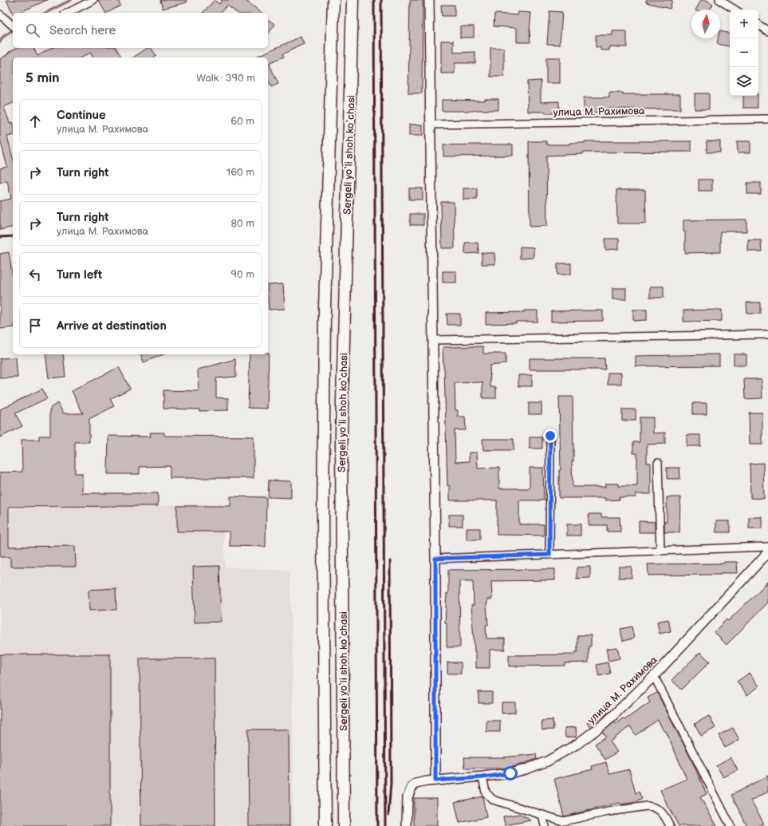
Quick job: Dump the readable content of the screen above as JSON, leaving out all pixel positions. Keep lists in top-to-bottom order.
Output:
{
  "streets": {
    "main road": ["Sergeli yo‘li shoh ko‘chasi"],
    "street": ["улица М. Рахимова"]
  },
  "north": "top",
  "page": {
    "map_buttons": ["+", "−"],
    "search": "Search here",
    "heading": ["5 min", "Walk · 390 m"],
    "list": [
      ["Continue", "улица М. Рахимова", "60 m"],
      ["Turn right", "160 m"],
      ["Turn right", "улица М. Рахимова", "80 m"],
      ["Turn left", "90 m"],
      "Arrive at destination"
    ]
  }
}
